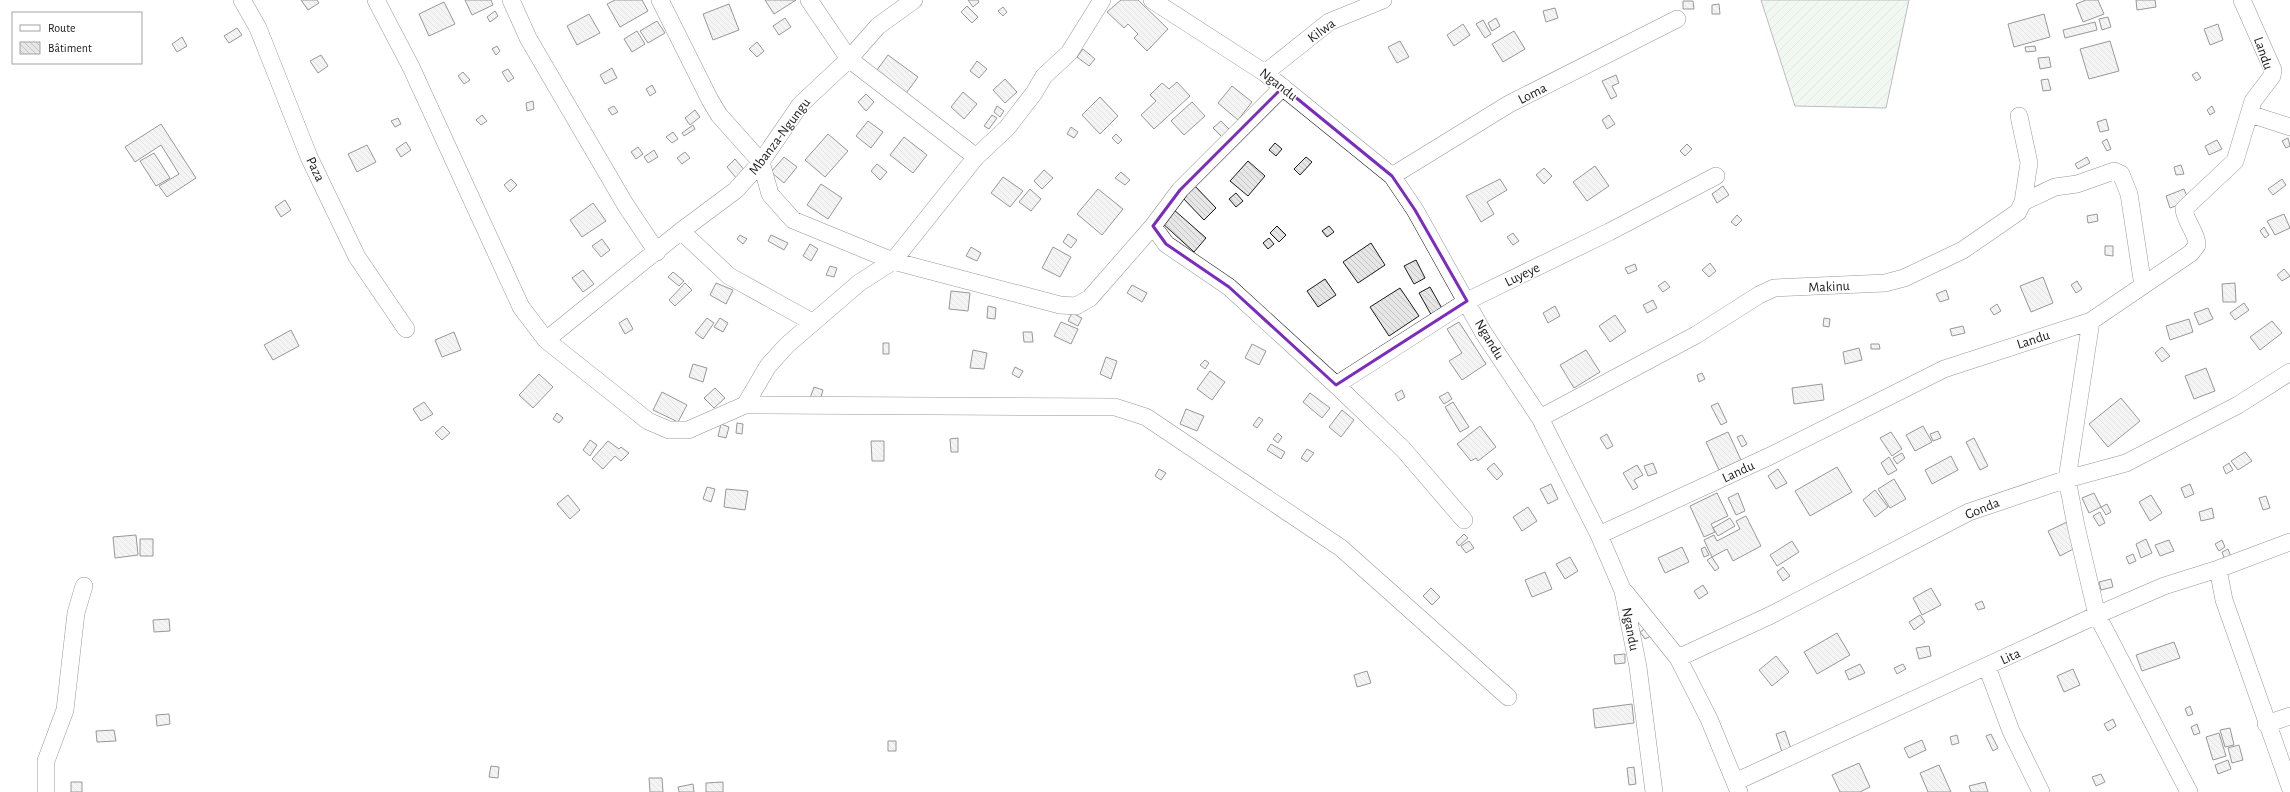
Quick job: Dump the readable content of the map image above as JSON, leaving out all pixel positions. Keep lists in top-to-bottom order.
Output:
{
  "streets": {
    "street": [
      "Kilwa",
      "Landu",
      "Ngandu",
      "Loma",
      "Mbanza-Ngungu",
      "Paza",
      "Luyeye",
      "Makinu",
      "Gonda",
      "Lita"
    ]
  },
  "crossings": [
    ["Kilwa", "Ngandu"],
    ["Landu", "Ngandu"],
    ["Landu", "Makinu"],
    ["Ngandu", "Loma"],
    ["Ngandu", "Luyeye"],
    ["Ngandu", "Makinu"]
  ],
  "legend": ["Route", "Bâtiment"]
}
